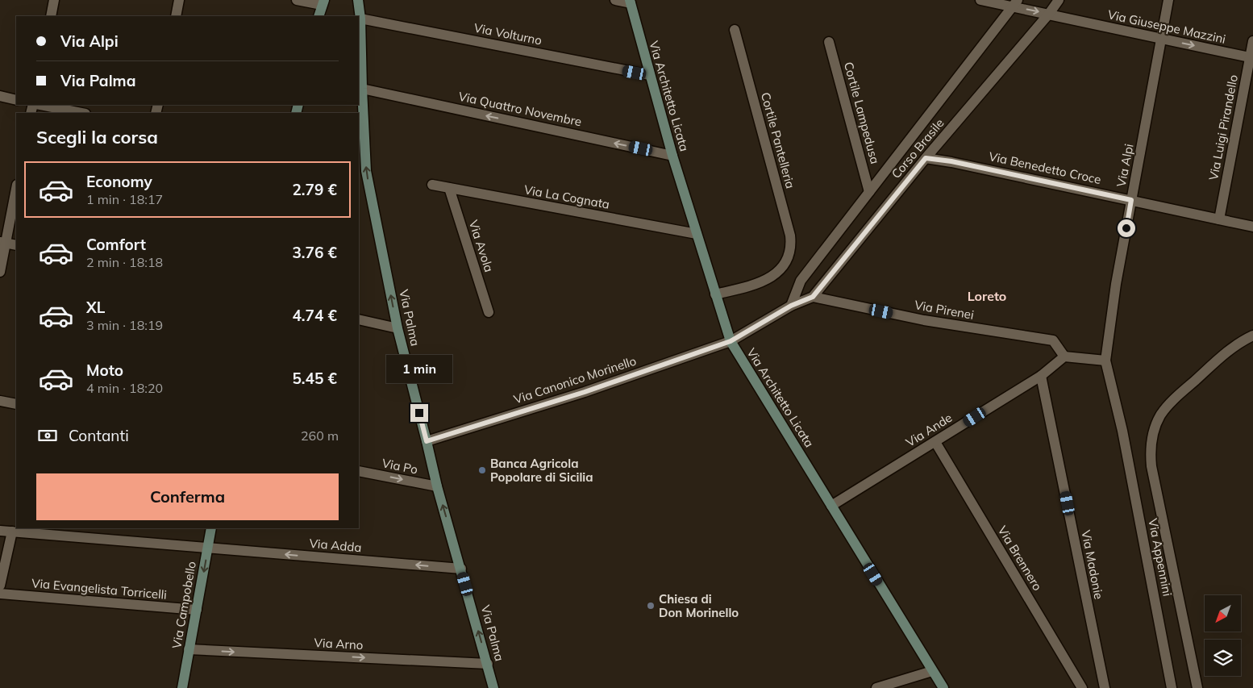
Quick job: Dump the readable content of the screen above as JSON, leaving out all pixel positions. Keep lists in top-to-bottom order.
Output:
{
  "streets": {
    "main road": ["Via Architetto Licata", "Via Palma", "Via Campobello"],
    "street": [
      "Via Giuseppe Mazzini",
      "Via Volturno",
      "Via Quattro Novembre",
      "Cortile Lampedusa",
      "Via Luigi Pirandello",
      "Cortile Pantelleria",
      "Corso Brasile",
      "Via Alpi",
      "Via Benedetto Croce",
      "Via La Cognata",
      "Via Avola",
      "Via Pirenei",
      "Via Canonico Morinello",
      "Via Ande",
      "Via Po",
      "Via Adda",
      "Via Appennini",
      "Via Brennero",
      "Via Madonie",
      "Via Evangelista Torricelli",
      "Via Arno"
    ]
  },
  "crossings": [
    ["Via Giuseppe Mazzini", "Via Luigi Pirandello"],
    ["Via Giuseppe Mazzini", "Corso Brasile"],
    ["Via Giuseppe Mazzini", "Via Alpi"],
    ["Via Volturno", "Via Architetto Licata"],
    ["Via Volturno", "Via Palma"],
    ["Via Architetto Licata", "Via Quattro Novembre"],
    ["Via Architetto Licata", "Cortile Pantelleria"],
    ["Via Architetto Licata", "Corso Brasile"],
    ["Via Architetto Licata", "Via La Cognata"],
    ["Via Architetto Licata", "Via Canonico Morinello"],
    ["Via Architetto Licata", "Via Ande"],
    ["Via Quattro Novembre", "Via Palma"],
    ["Cortile Lampedusa", "Corso Brasile"],
    ["Via Luigi Pirandello", "Via Benedetto Croce"],
    ["Corso Brasile", "Via Benedetto Croce"],
    ["Corso Brasile", "Via Pirenei"],
    ["Corso Brasile", "Via Canonico Morinello"],
    ["Via Alpi", "Via Benedetto Croce"],
    ["Via Alpi", "Via Appennini"],
    ["Via La Cognata", "Via Avola"],
    ["Via Pirenei", "Via Ande"],
    ["Via Palma", "Via Canonico Morinello"],
    ["Via Palma", "Via Po"],
    ["Via Palma", "Via Adda"],
    ["Via Palma", "Via Arno"],
    ["Via Ande", "Via Brennero"],
    ["Via Ande", "Via Madonie"],
    ["Via Adda", "Via Campobello"],
    ["Via Evangelista Torricelli", "Via Campobello"],
    ["Via Campobello", "Via Arno"]
  ],
  "one_way": [
    "Via Giuseppe Mazzini",
    "Via Quattro Novembre",
    "Via Palma",
    "Via Po",
    "Via Adda",
    "Via Campobello",
    "Via Arno"
  ],
  "districts": ["Loreto"],
  "places": ["Banca Agricola Popolare di Sicilia", "Chiesa di Don Morinello"],
  "north": "bottom left",
  "page": {
    "banner": ["Via Alpi", "Via Palma"],
    "heading": "Scegli la corsa",
    "list": [
      {
        "name": "Economy",
        "note": "1 min · 18:17",
        "value": "2.79 €"
      },
      {
        "name": "Comfort",
        "note": "2 min · 18:18",
        "value": "3.76 €"
      },
      {
        "name": "XL",
        "note": "3 min · 18:19",
        "value": "4.74 €"
      },
      {
        "name": "Moto",
        "note": "4 min · 18:20",
        "value": "5.45 €"
      }
    ],
    "bubble": "1 min",
    "pay": ["Contanti", "260 m"],
    "buttons": "Conferma"
  }
}
